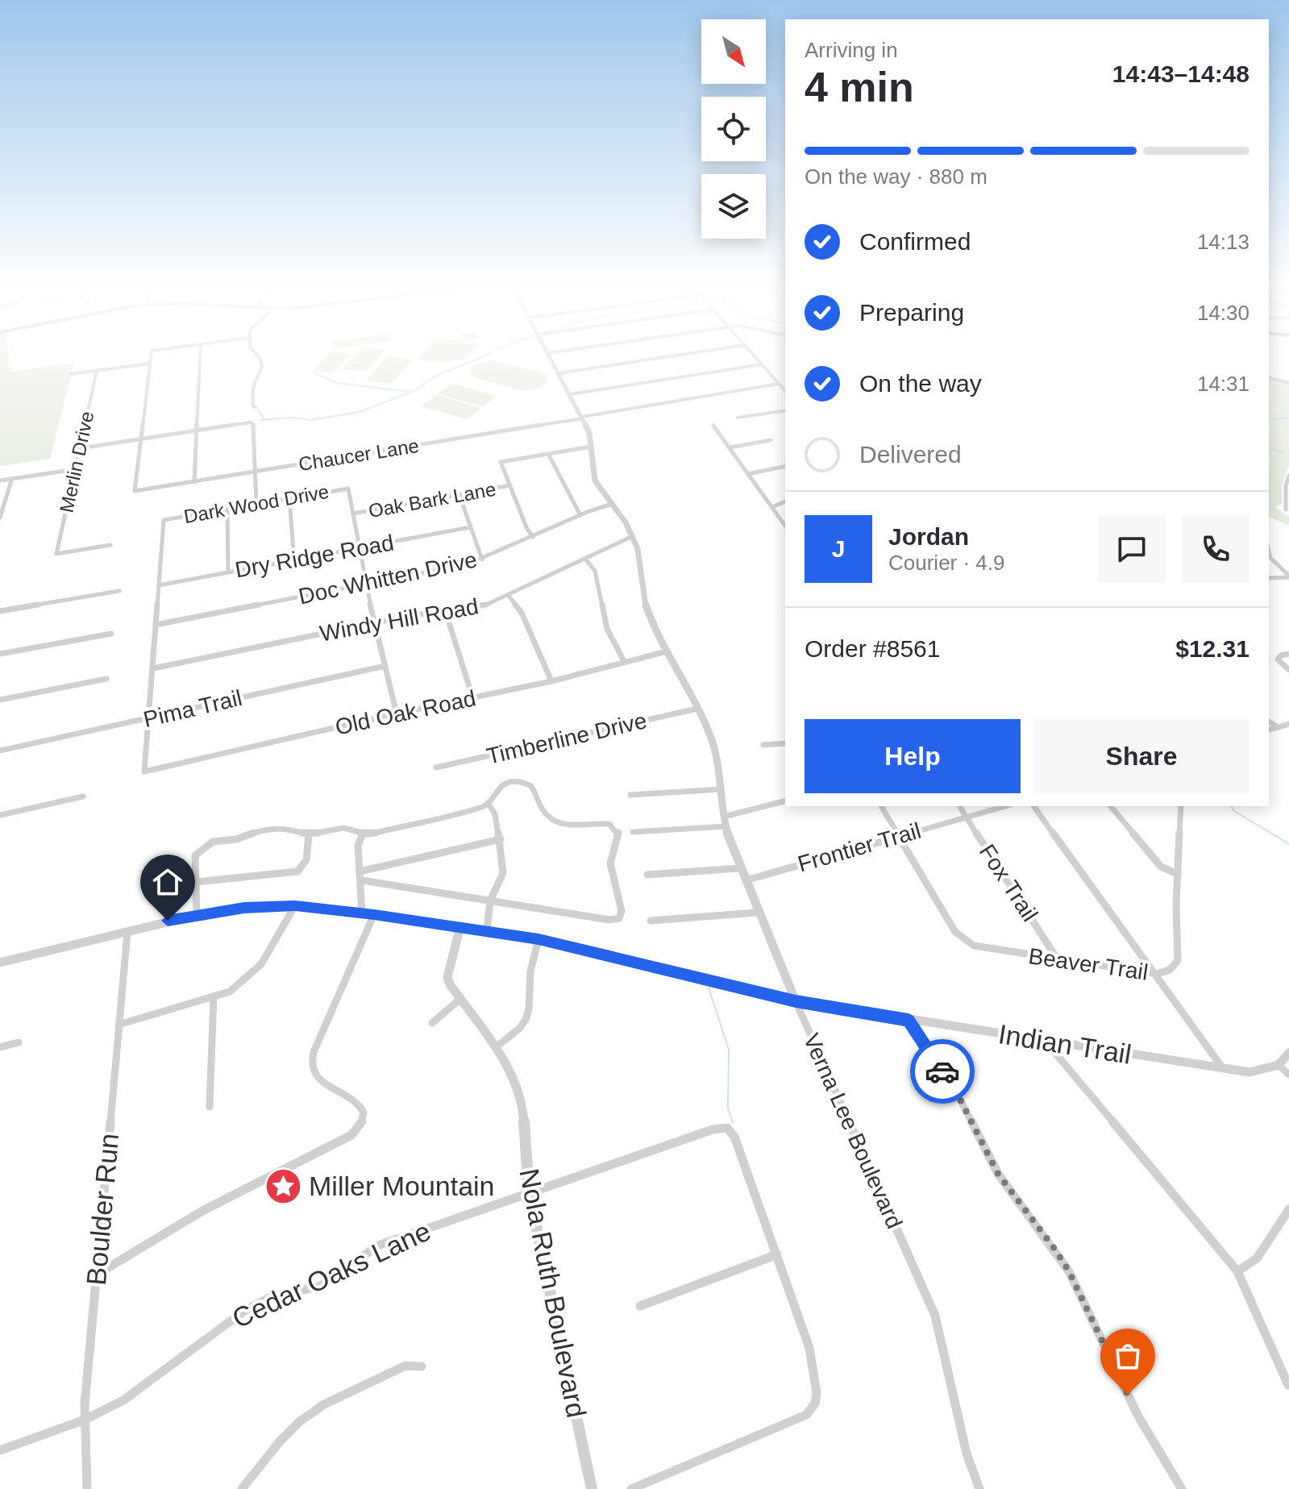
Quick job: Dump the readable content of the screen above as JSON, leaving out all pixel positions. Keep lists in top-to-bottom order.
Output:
{
  "streets": {
    "street": [
      "Chaucer Lane",
      "Merlin Drive",
      "Oak Bark Lane",
      "Dark Wood Drive",
      "Dry Ridge Road",
      "Doc Whitten Drive",
      "Windy Hill Road",
      "Pima Trail",
      "Old Oak Road",
      "Timberline Drive",
      "Frontier Trail",
      "Fox Trail",
      "Beaver Trail",
      "Indian Trail",
      "Verna Lee Boulevard",
      "Boulder Run",
      "Cedar Oaks Lane",
      "Nola Ruth Boulevard"
    ]
  },
  "crossings": [
    ["Chaucer Lane", "Verna Lee Boulevard"],
    ["Oak Bark Lane", "Dark Wood Drive"],
    ["Dark Wood Drive", "Dry Ridge Road"],
    ["Doc Whitten Drive", "Verna Lee Boulevard"],
    ["Windy Hill Road", "Verna Lee Boulevard"],
    ["Pima Trail", "Old Oak Road"],
    ["Old Oak Road", "Verna Lee Boulevard"],
    ["Timberline Drive", "Verna Lee Boulevard"],
    ["Frontier Trail", "Fox Trail"],
    ["Frontier Trail", "Beaver Trail"],
    ["Frontier Trail", "Verna Lee Boulevard"],
    ["Fox Trail", "Beaver Trail"],
    ["Indian Trail", "Verna Lee Boulevard"],
    ["Indian Trail", "Boulder Run"],
    ["Indian Trail", "Nola Ruth Boulevard"],
    ["Boulder Run", "Cedar Oaks Lane"],
    ["Cedar Oaks Lane", "Nola Ruth Boulevard"]
  ],
  "places": {
    "place": ["Miller Mountain"]
  },
  "north": "bottom right",
  "page": {
    "heading": ["4 min", "Arriving in", "14:43–14:48"],
    "panel": [
      "Jordan",
      "Courier · 4.9",
      "Order #8561",
      "$12.31"
    ],
    "bar": "On the way · 880 m",
    "list": [
      ["Confirmed", "14:13"],
      ["Preparing", "14:30"],
      ["On the way", "14:31"],
      "Delivered"
    ],
    "round": "J",
    "buttons": ["Help", "Share"]
  }
}
